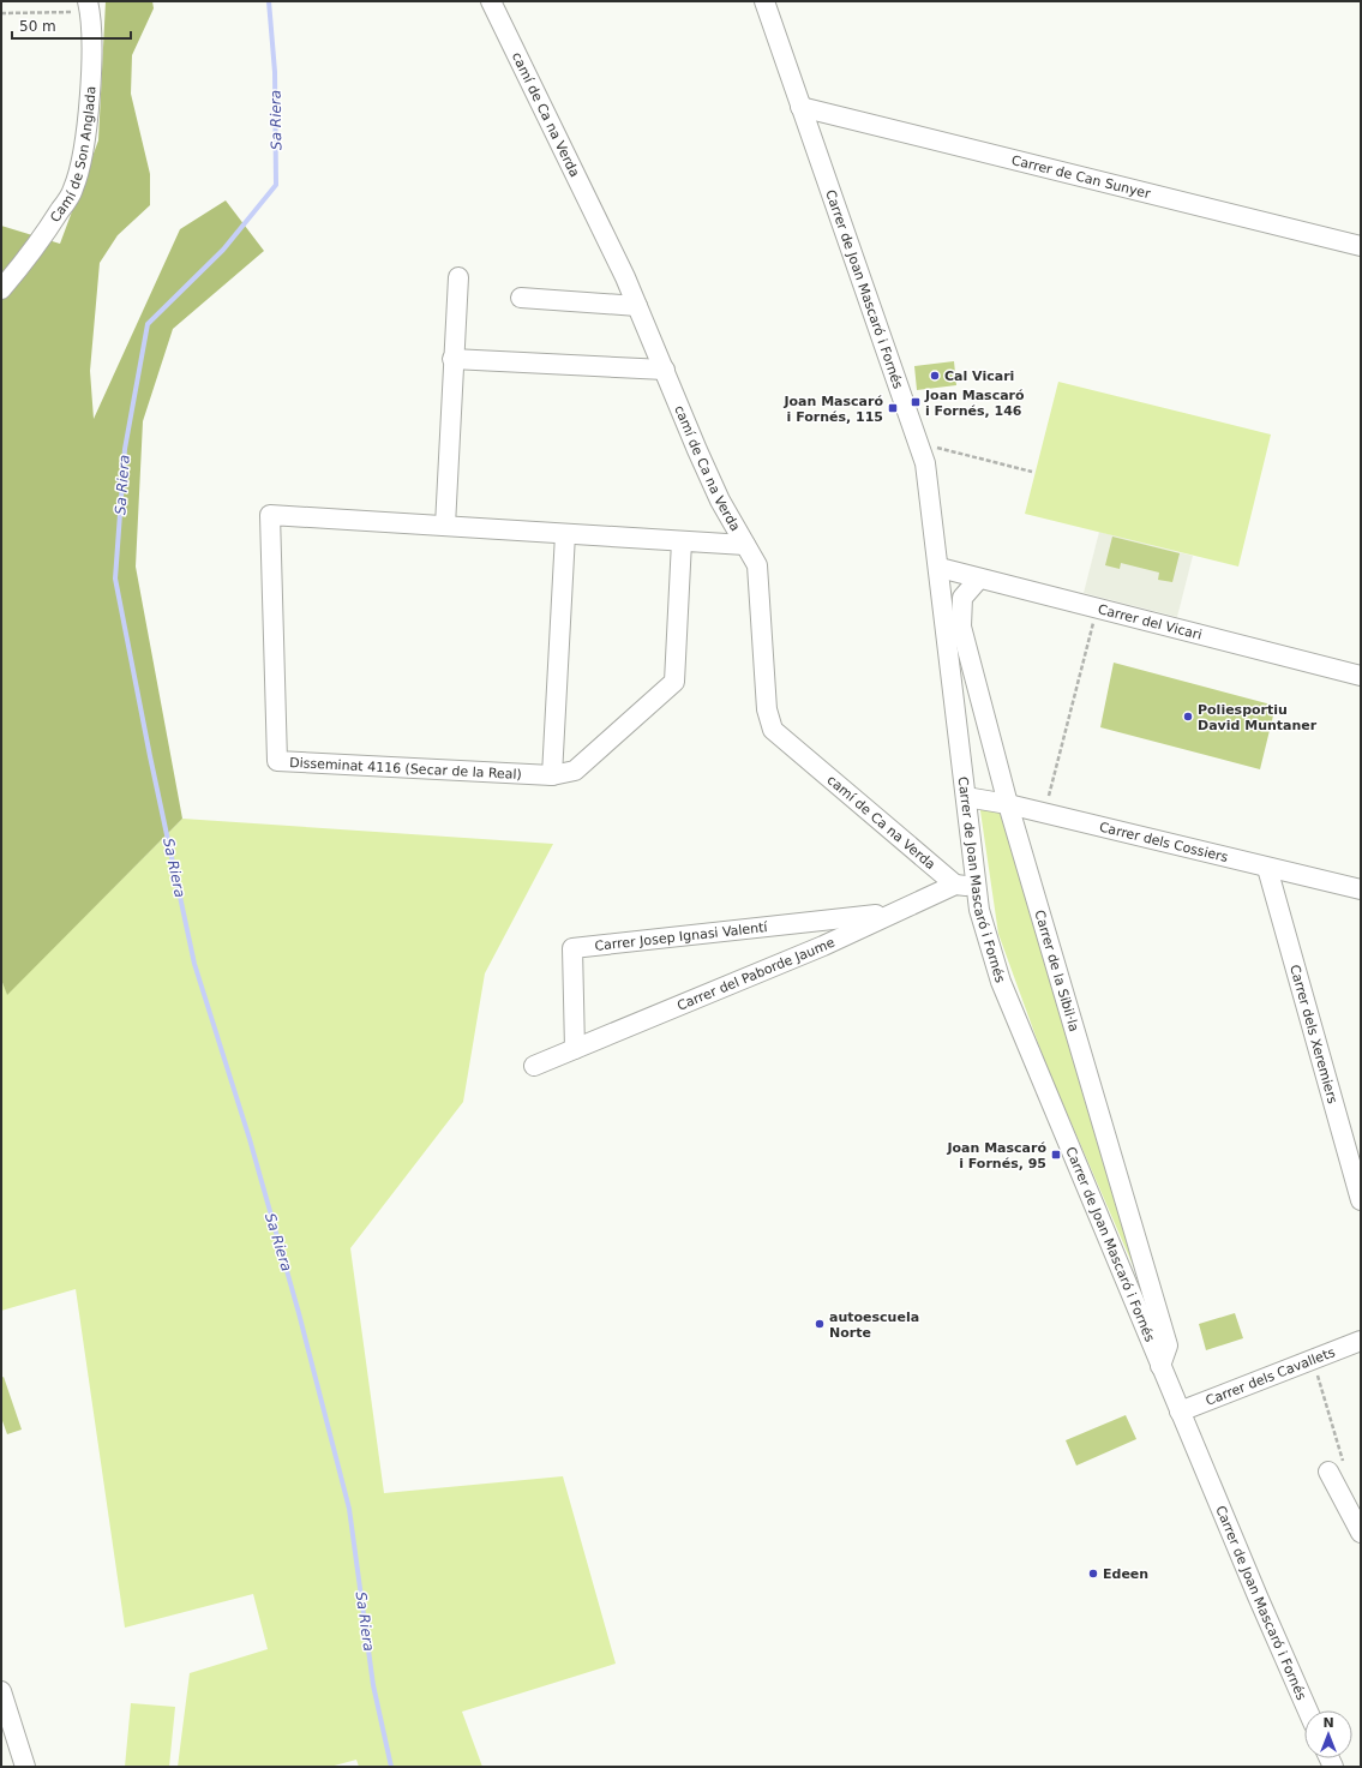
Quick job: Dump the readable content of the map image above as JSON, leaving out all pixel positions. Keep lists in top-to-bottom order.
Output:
{
  "streets": {
    "street": [
      "camí de Ca na Verda",
      "Camí de Son Anglada",
      "Carrer de Can Sunyer",
      "Carrer de Joan Mascaró i Fornés",
      "Carrer del Vicari",
      "Disseminat 4116 (Secar de la Real)",
      "Carrer dels Cossiers",
      "Carrer Josep Ignasi Valentí",
      "Carrer de la Sibil·la",
      "Carrer del Paborde Jaume",
      "Carrer dels Xeremiers",
      "Carrer dels Cavallets"
    ]
  },
  "crossings": [
    ["camí de Ca na Verda", "Disseminat 4116 (Secar de la Real)"],
    ["camí de Ca na Verda", "Carrer del Paborde Jaume"],
    ["Carrer de Can Sunyer", "Carrer de Joan Mascaró i Fornés"],
    ["Carrer de Joan Mascaró i Fornés", "Carrer del Vicari"],
    ["Carrer de Joan Mascaró i Fornés", "Carrer dels Cossiers"],
    ["Carrer de Joan Mascaró i Fornés", "Carrer de la Sibil·la"],
    ["Carrer de Joan Mascaró i Fornés", "Carrer dels Cavallets"],
    ["Carrer del Vicari", "Carrer de la Sibil·la"],
    ["Carrer dels Cossiers", "Carrer de la Sibil·la"],
    ["Carrer dels Cossiers", "Carrer dels Xeremiers"],
    ["Carrer Josep Ignasi Valentí", "Carrer del Paborde Jaume"]
  ],
  "water": ["Sa Riera"],
  "places": {
    "other": [
      "Cal Vicari",
      "Poliesportiu David Muntaner",
      "autoescuela Norte",
      "Edeen"
    ],
    "transit": ["Joan Mascaró i Fornés, 146", "Joan Mascaró i Fornés, 115", "Joan Mascaró i Fornés, 95"]
  },
  "scale_bar": "50 m",
  "north": "top"
}
